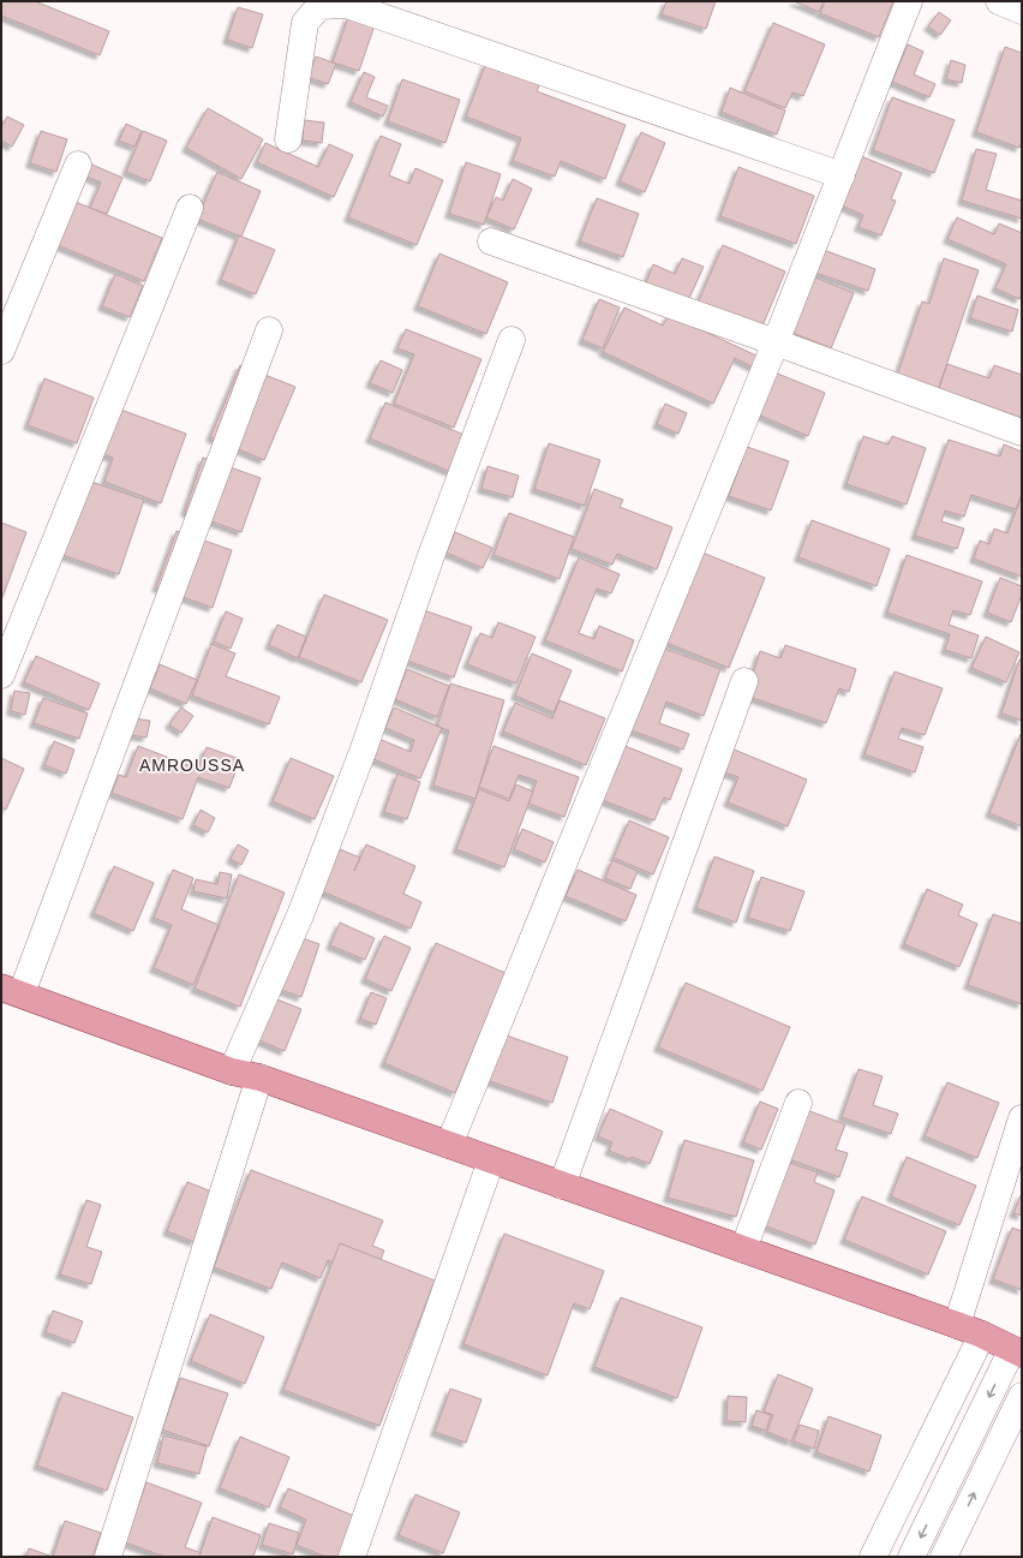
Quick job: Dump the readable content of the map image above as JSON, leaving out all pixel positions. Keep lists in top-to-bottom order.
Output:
{
  "districts": ["AMROUSSA"]
}
